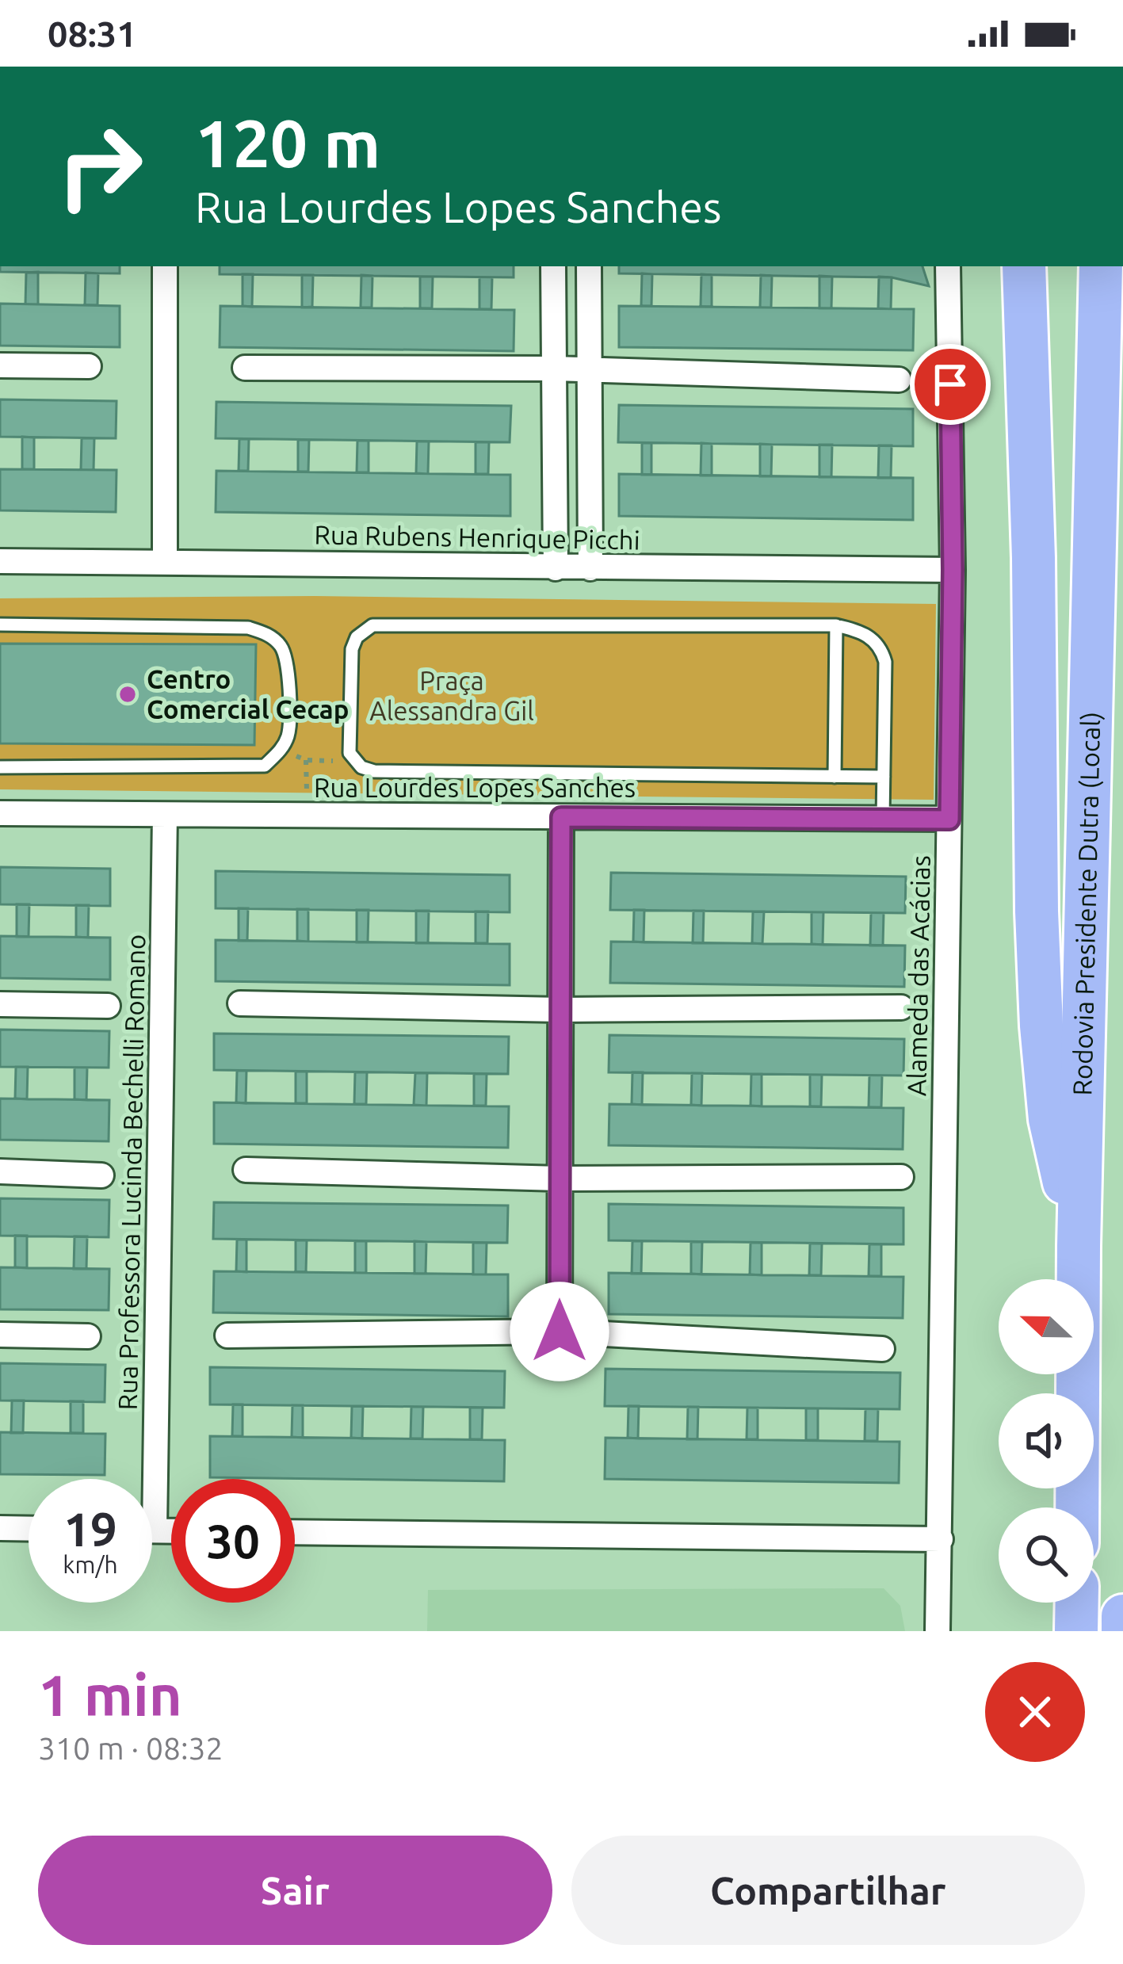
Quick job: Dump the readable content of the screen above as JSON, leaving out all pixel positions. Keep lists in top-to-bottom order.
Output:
{
  "streets": {
    "highway": ["Rodovia Presidente Dutra (Local)"],
    "street": [
      "Rua Rubens Henrique Picchi",
      "Rua Lourdes Lopes Sanches",
      "Alameda das Acácias",
      "Rua Professora Lucinda Bechelli Romano"
    ]
  },
  "crossings": [
    ["Rua Rubens Henrique Picchi", "Alameda das Acácias"],
    ["Rua Lourdes Lopes Sanches", "Alameda das Acácias"],
    ["Rua Lourdes Lopes Sanches", "Rua Professora Lucinda Bechelli Romano"]
  ],
  "parks": ["Praça Alessandra Gil"],
  "places": ["Centro Comercial Cecap"],
  "north": "left",
  "page": {
    "status": "08:31",
    "turn": ["120 m", "Rua Lourdes Lopes Sanches"],
    "speed": "19 km/h",
    "limit": "30",
    "heading": ["1 min", "310 m · 08:32"],
    "buttons": ["Sair", "Compartilhar"]
  }
}
